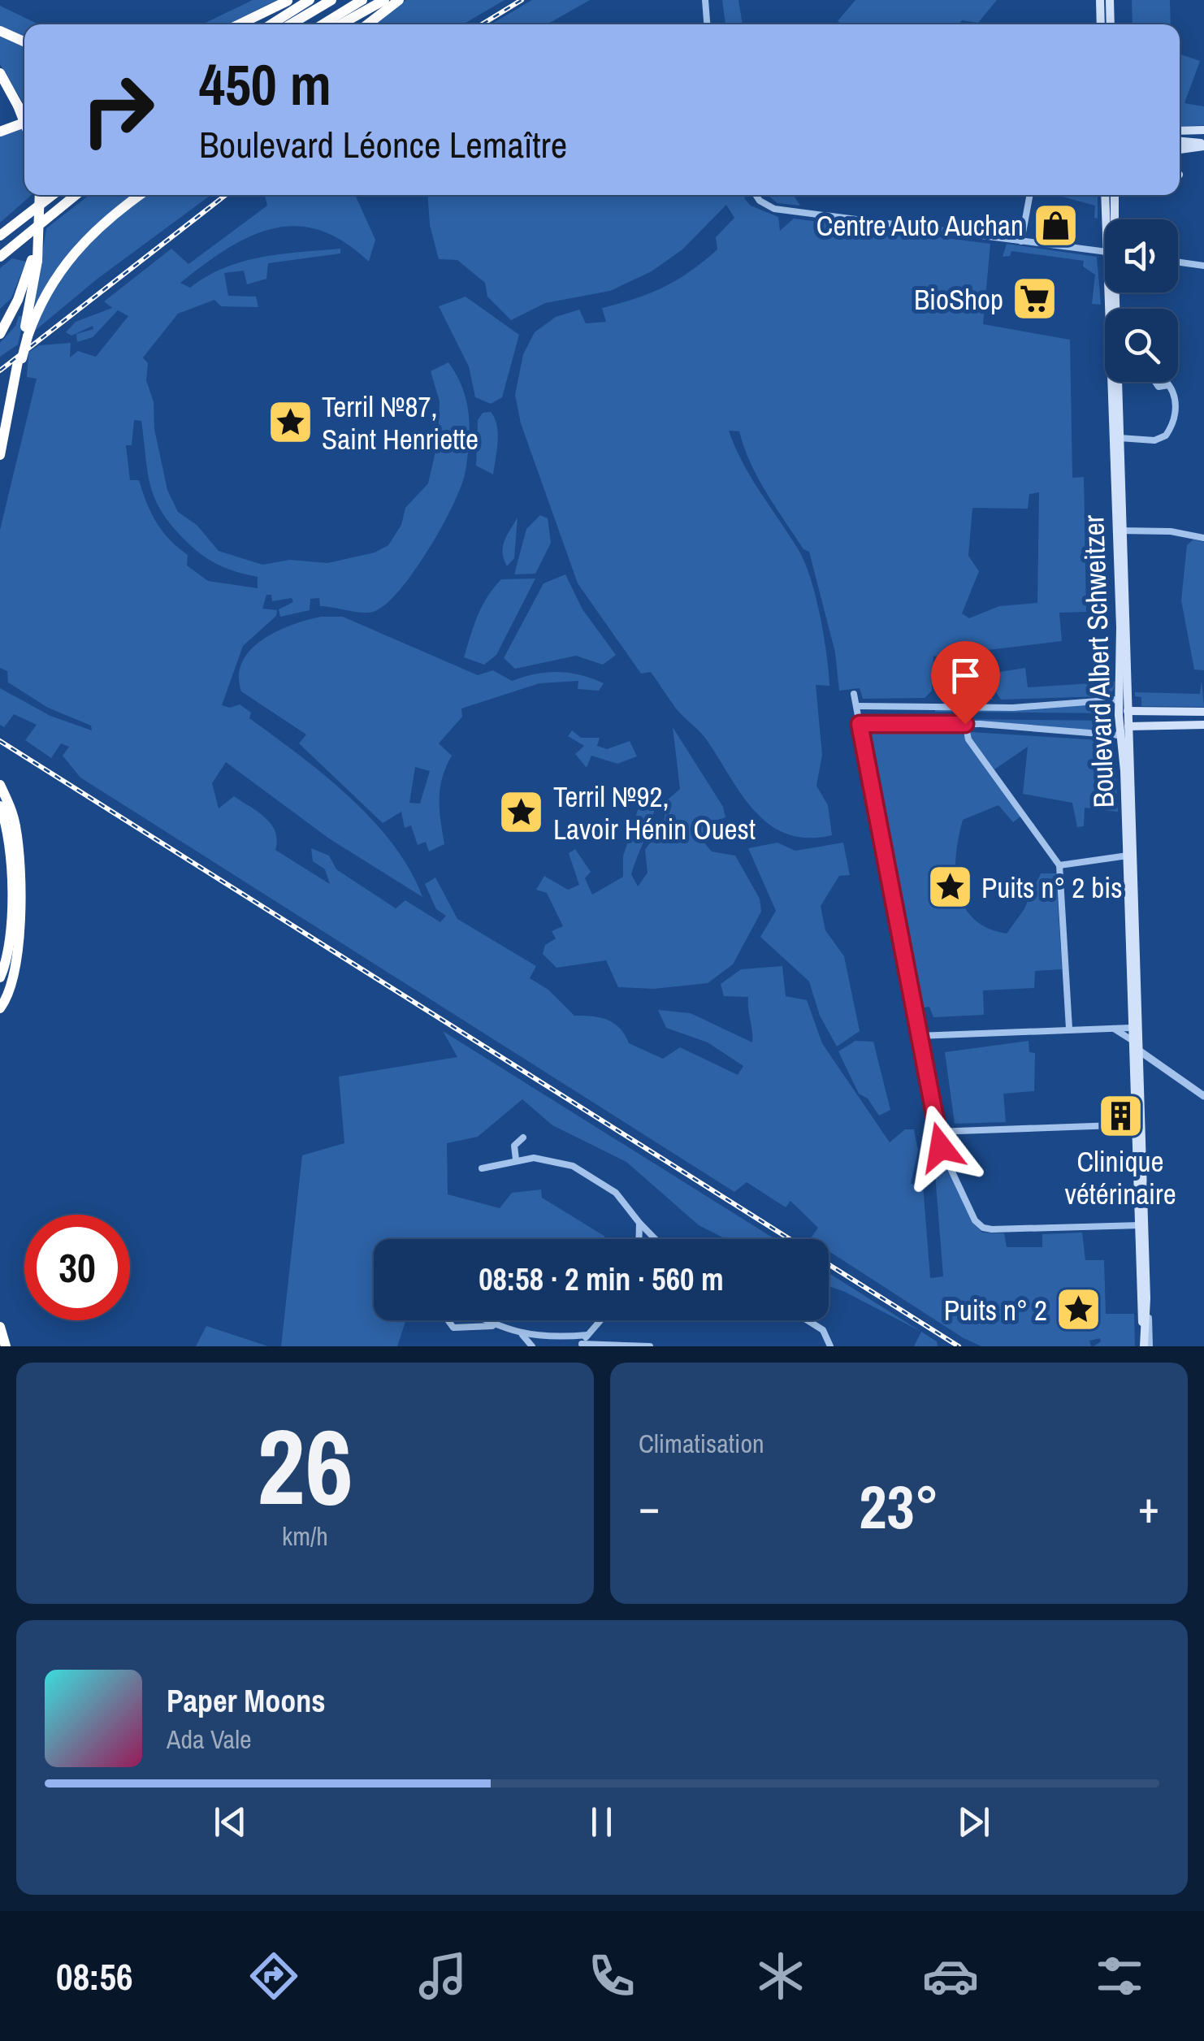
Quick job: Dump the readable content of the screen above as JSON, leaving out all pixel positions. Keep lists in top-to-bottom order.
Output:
{
  "streets": {
    "main road": ["Boulevard Albert Schweitzer"]
  },
  "places": {
    "shop": ["Centre Auto Auchan"],
    "supermarket": ["BioShop"],
    "place": [
      "Terril №87, Saint Henriette",
      "Terril №92, Lavoir Hénin Ouest",
      "Puits n° 2 bis",
      "Puits n° 2"
    ],
    "building": ["Clinique vétérinaire"]
  },
  "page": {
    "turn": ["450 m", "Boulevard Léonce Lemaître"],
    "limit": "30",
    "trip": "08:58 · 2 min · 560 m",
    "tile": [
      ["26", "km/h"],
      "Climatisation"
    ],
    "heat": ["−", "23°", "+"],
    "song": ["Paper Moons", "Ada Vale"],
    "tabs": "08:56"
  }
}
